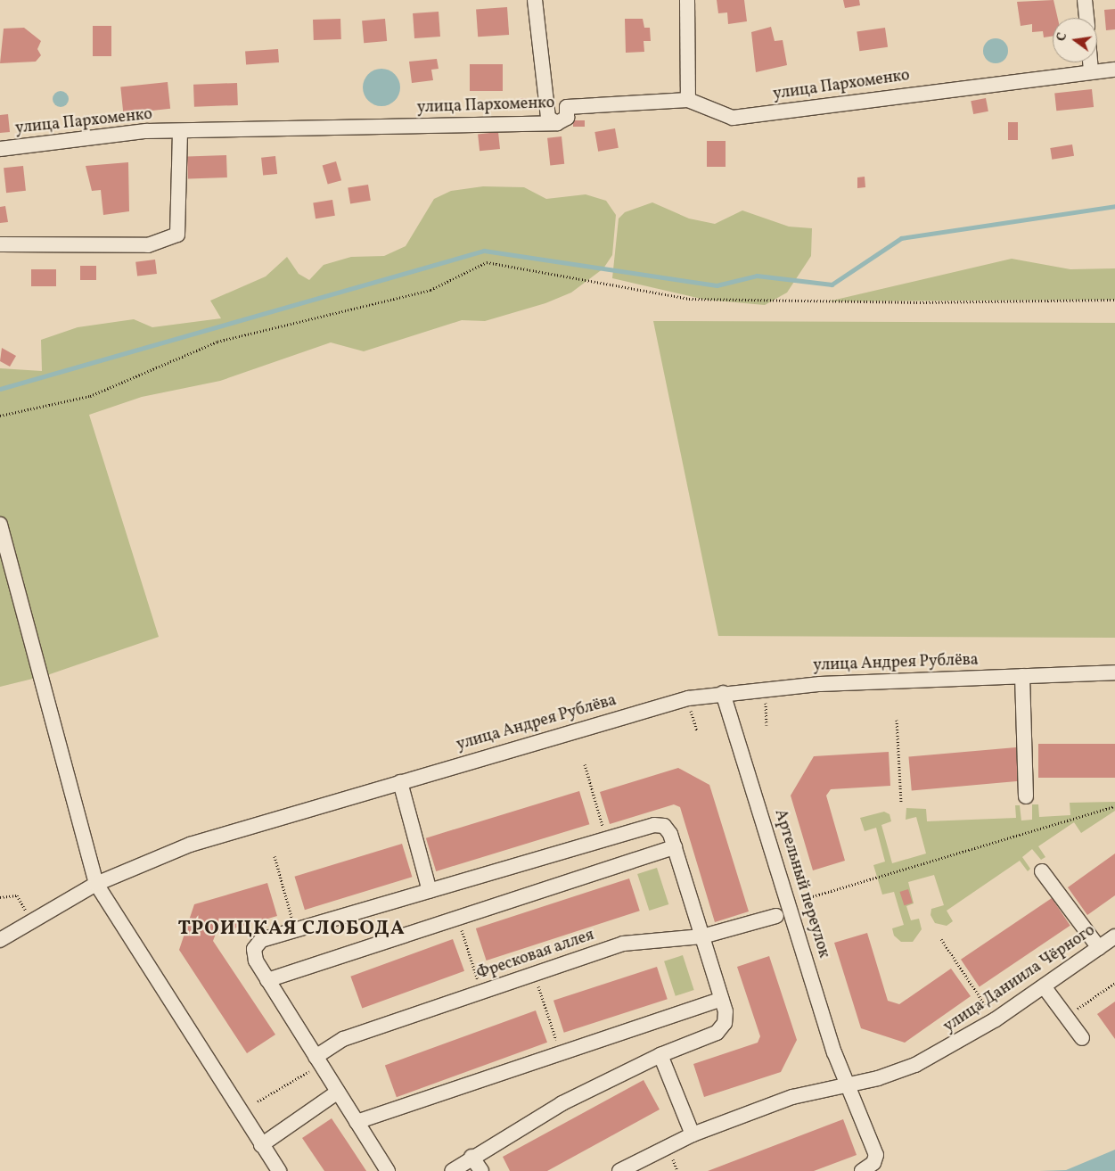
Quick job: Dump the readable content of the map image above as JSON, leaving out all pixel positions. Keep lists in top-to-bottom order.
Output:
{
  "streets": {
    "street": [
      "улица Пархоменко",
      "улица Андрея Рублёва",
      "Артельный переулок",
      "Фресковая аллея",
      "улица Даниила Чёрного"
    ]
  },
  "crossings": [
    ["улица Андрея Рублёва", "Артельный переулок"],
    ["Артельный переулок", "улица Даниила Чёрного"]
  ],
  "districts": ["ТРОИЦКАЯ СЛОБОДА"],
  "north": "left"
}
